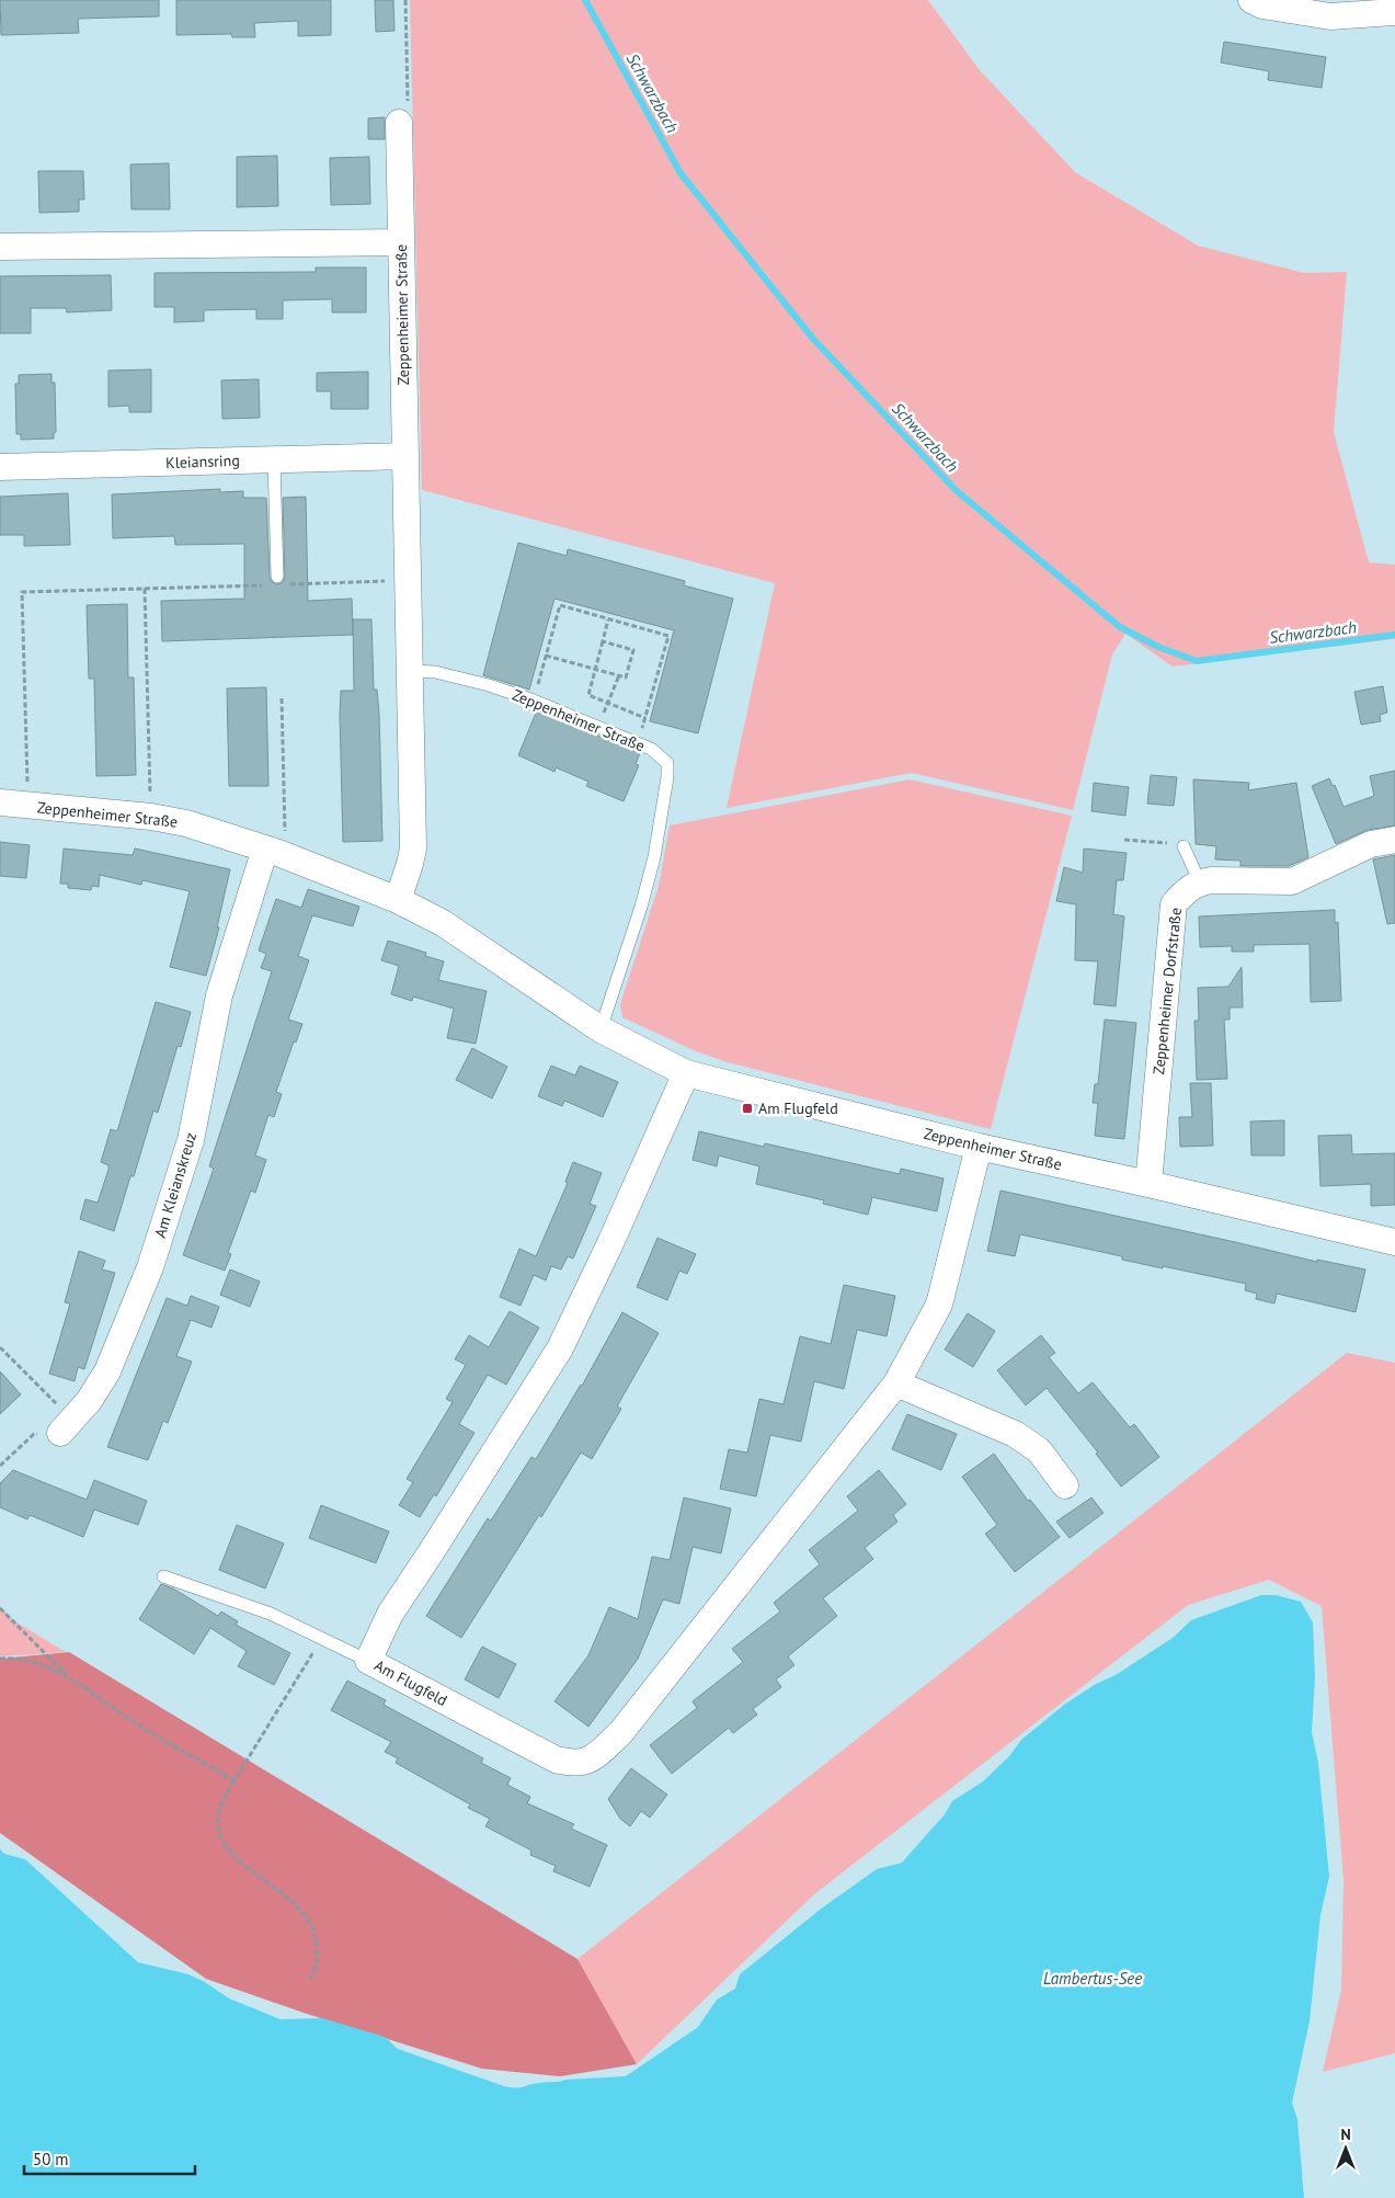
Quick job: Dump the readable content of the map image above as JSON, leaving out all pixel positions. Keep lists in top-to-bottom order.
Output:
{
  "streets": {
    "street": [
      "Zeppenheimer Straße",
      "Kleiansring",
      "Zeppenheimer Dorfstraße",
      "Am Kleianskreuz",
      "Am Flugfeld"
    ]
  },
  "crossings": [
    ["Zeppenheimer Straße", "Kleiansring"],
    ["Zeppenheimer Straße", "Zeppenheimer Dorfstraße"],
    ["Zeppenheimer Straße", "Am Kleianskreuz"],
    ["Zeppenheimer Straße", "Am Flugfeld"]
  ],
  "water": ["Schwarzbach", "Lambertus-See"],
  "places": {
    "transit": ["Am Flugfeld"]
  },
  "scale_bar": "50 m",
  "north": "top"
}
